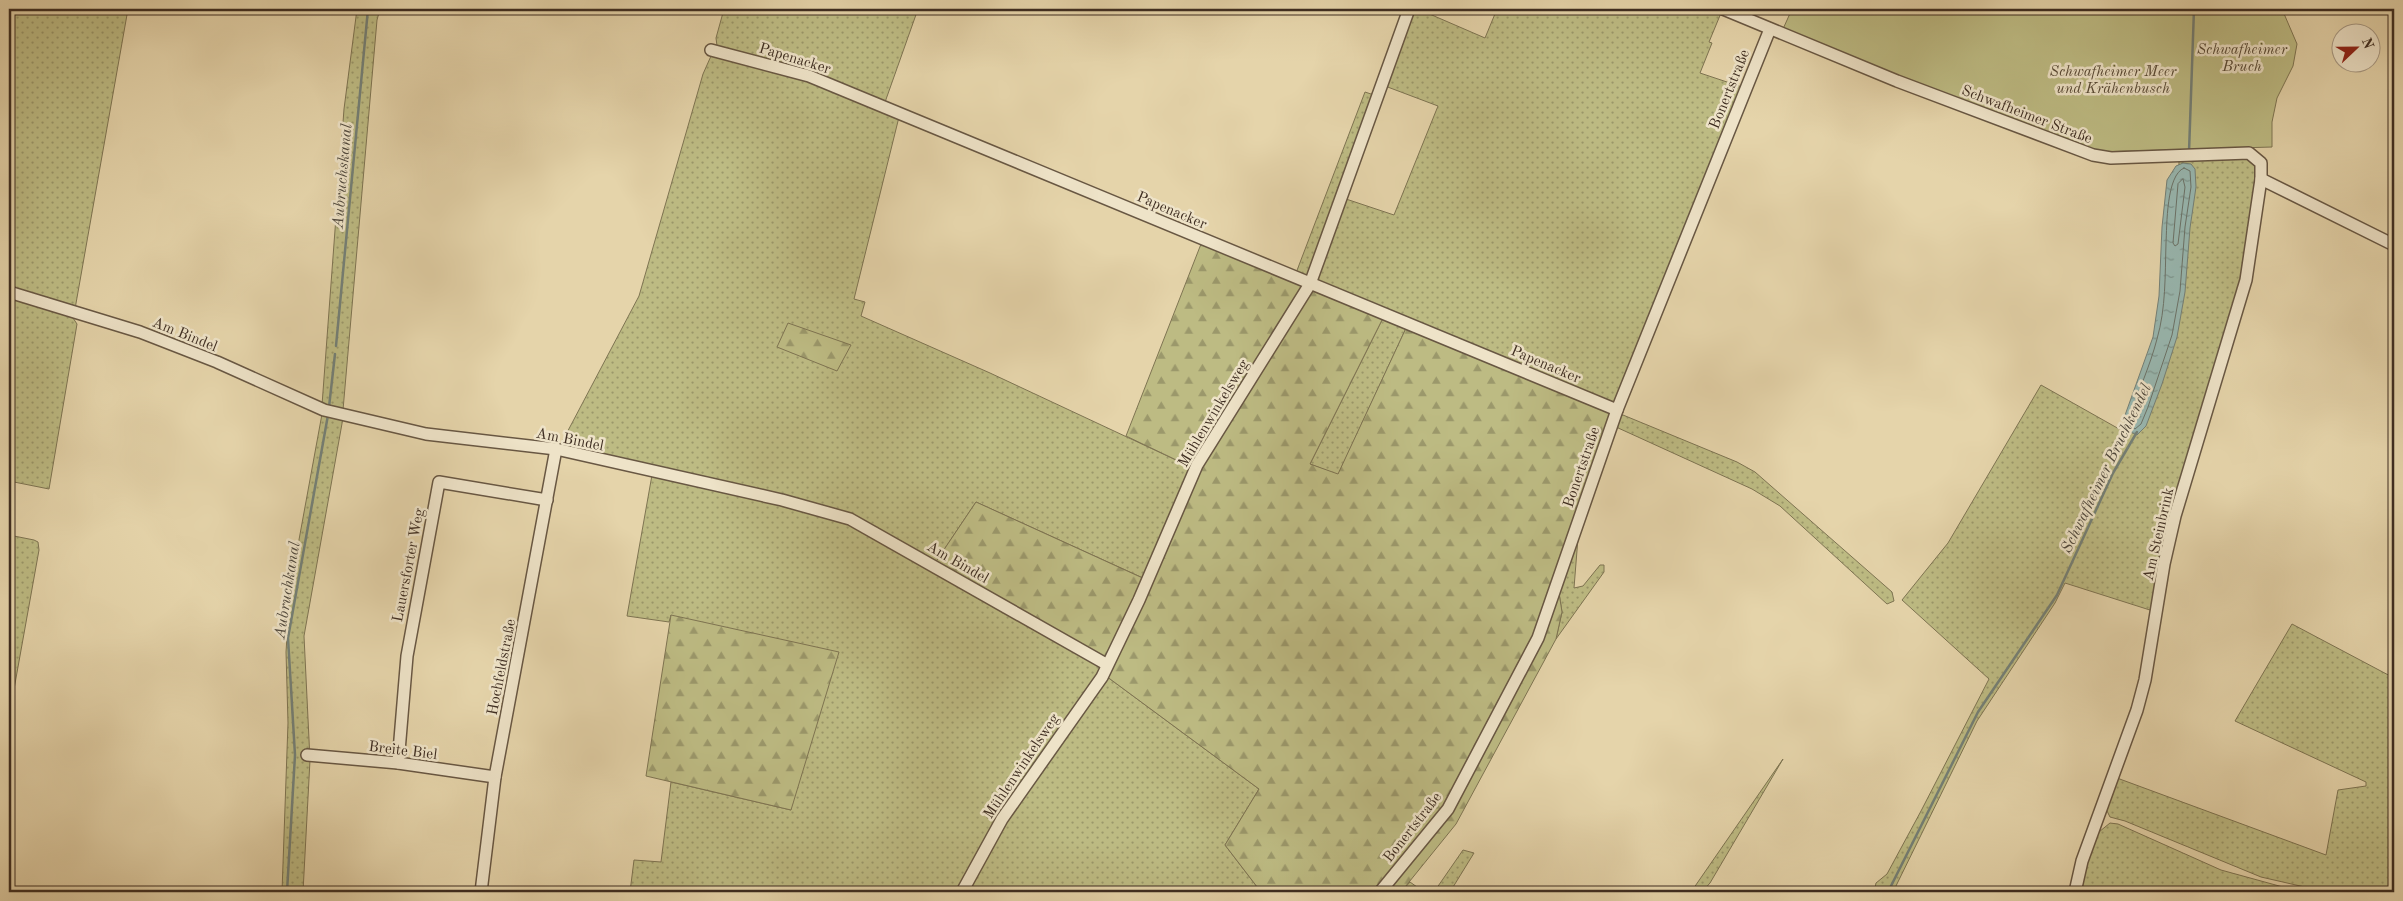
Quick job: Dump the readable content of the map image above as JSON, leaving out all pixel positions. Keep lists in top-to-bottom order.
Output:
{
  "streets": {
    "street": [
      "Papenacker",
      "Bonertstraße",
      "Schwafheimer Straße",
      "Am Bindel",
      "Mühlenwinkelsweg",
      "Am Steinbrink",
      "Lauersforter Weg",
      "Hochfeldstraße",
      "Breite Biel"
    ]
  },
  "crossings": [
    ["Papenacker", "Bonertstraße"],
    ["Papenacker", "Mühlenwinkelsweg"],
    ["Bonertstraße", "Schwafheimer Straße"],
    ["Schwafheimer Straße", "Am Steinbrink"],
    ["Am Bindel", "Mühlenwinkelsweg"],
    ["Am Bindel", "Hochfeldstraße"],
    ["Lauersforter Weg", "Hochfeldstraße"],
    ["Lauersforter Weg", "Breite Biel"],
    ["Hochfeldstraße", "Breite Biel"]
  ],
  "water": ["Aubruchskanal", "Schwafheimer Bruchkendel", "Aubruchkanal"],
  "parks": ["Schwafheimer Bruch", "Schwafheimer Meer und Krähenbusch"],
  "north": "right"
}
